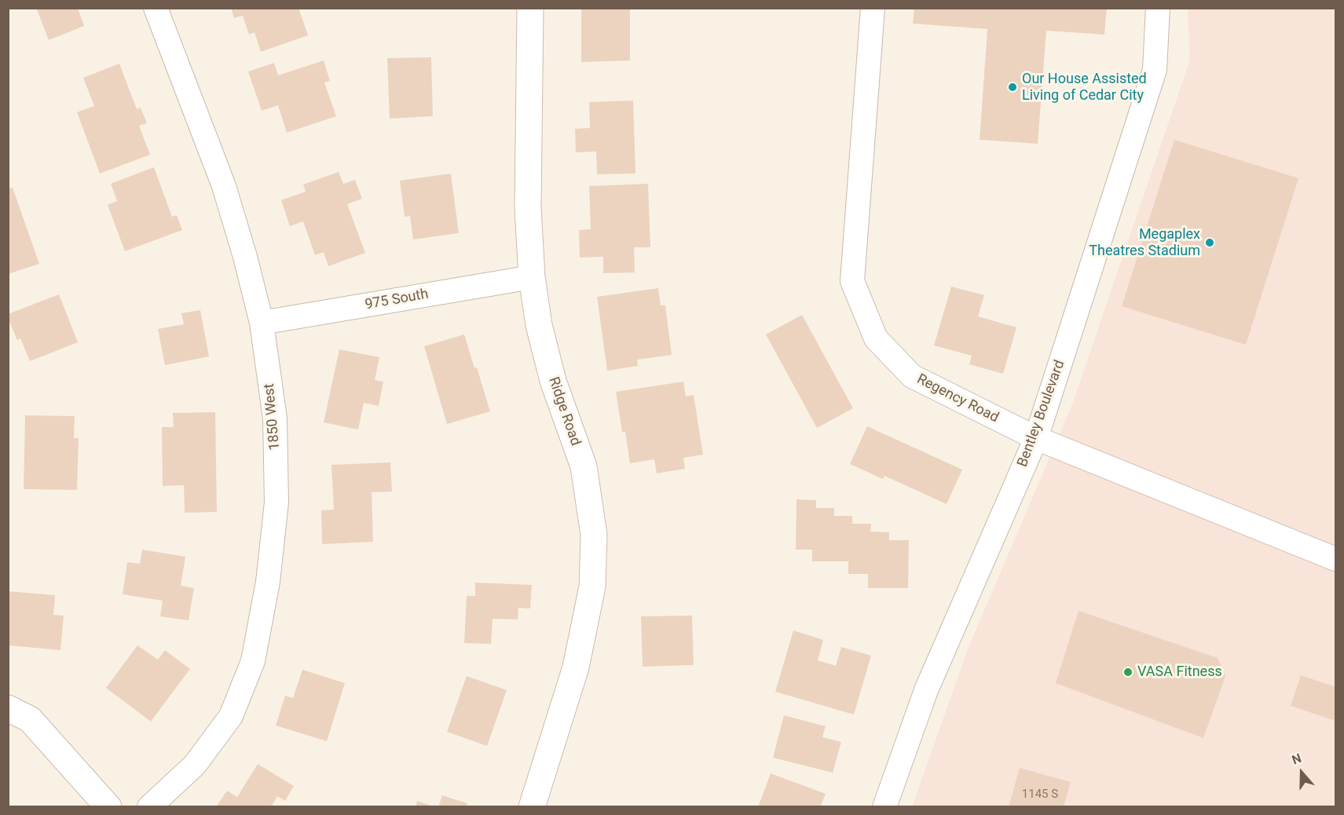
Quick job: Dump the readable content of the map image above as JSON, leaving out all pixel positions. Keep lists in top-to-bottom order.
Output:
{
  "streets": {
    "street": [
      "975 South",
      "Regency Road",
      "Ridge Road",
      "Bentley Boulevard",
      "1850 West"
    ]
  },
  "crossings": [
    ["975 South", "Ridge Road"],
    ["975 South", "1850 West"],
    ["Regency Road", "Bentley Boulevard"]
  ],
  "places": ["Our House Assisted Living of Cedar City", "Megaplex Theatres Stadium", "VASA Fitness"],
  "house_numbers": ["1145 S"],
  "north": "top"
}
